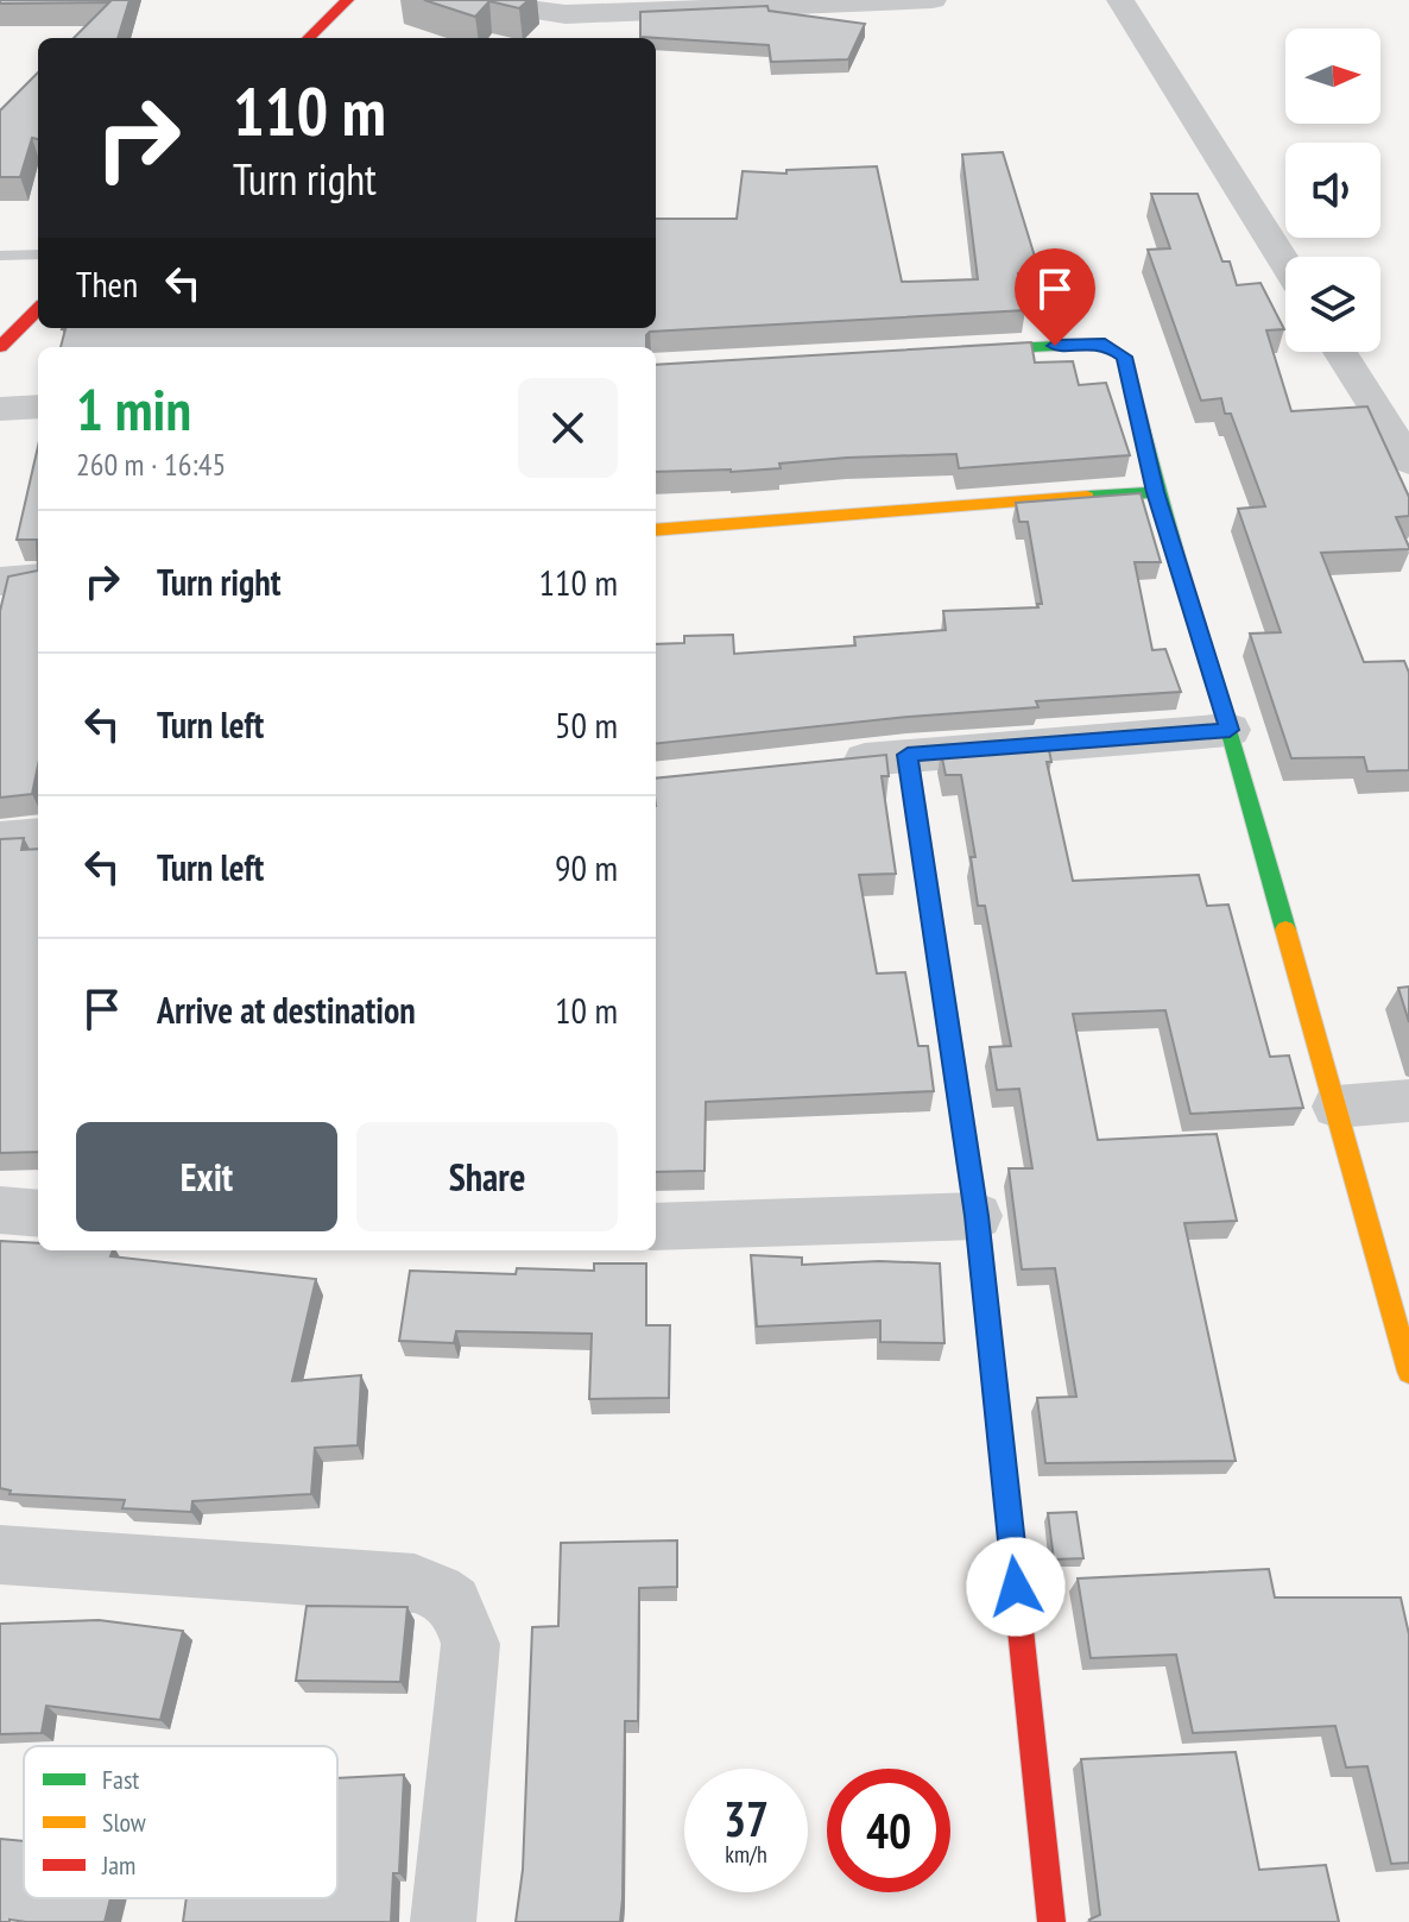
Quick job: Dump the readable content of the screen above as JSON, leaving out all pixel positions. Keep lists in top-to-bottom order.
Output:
{
  "legend": ["Fast", "Slow", "Jam"],
  "north": "right",
  "page": {
    "turn": ["110 m", "Turn right"],
    "then": "Then",
    "heading": ["1 min", "260 m · 16:45"],
    "list": [
      {
        "name": "Turn right",
        "value": "110 m"
      },
      {
        "name": "Turn left",
        "value": "50 m"
      },
      {
        "name": "Turn left",
        "value": "90 m"
      },
      {
        "name": "Arrive at destination",
        "value": "10 m"
      }
    ],
    "buttons": ["Exit", "Share"],
    "speed": "37 km/h",
    "limit": "40"
  }
}
